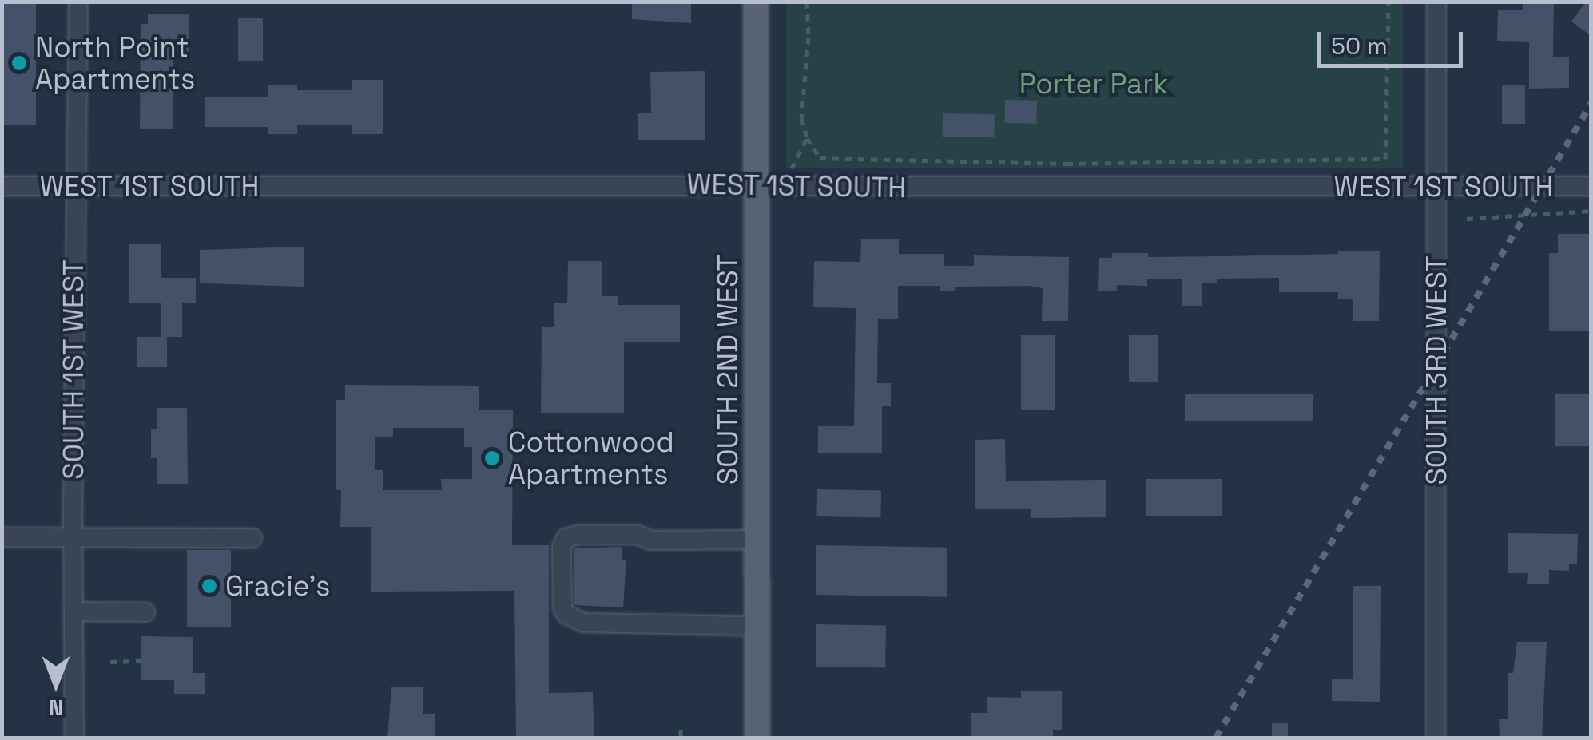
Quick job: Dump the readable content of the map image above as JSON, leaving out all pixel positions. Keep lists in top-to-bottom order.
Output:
{
  "streets": {
    "main road": ["SOUTH 2ND WEST"],
    "street": ["WEST 1ST SOUTH", "SOUTH 1ST WEST", "SOUTH 3RD WEST"]
  },
  "crossings": [
    ["WEST 1ST SOUTH", "SOUTH 1ST WEST"],
    ["WEST 1ST SOUTH", "SOUTH 2ND WEST"],
    ["WEST 1ST SOUTH", "SOUTH 3RD WEST"]
  ],
  "parks": ["Porter Park"],
  "places": ["North Point Apartments", "Cottonwood Apartments", "Gracie's"],
  "scale_bar": "50 m",
  "north": "bottom"
}
